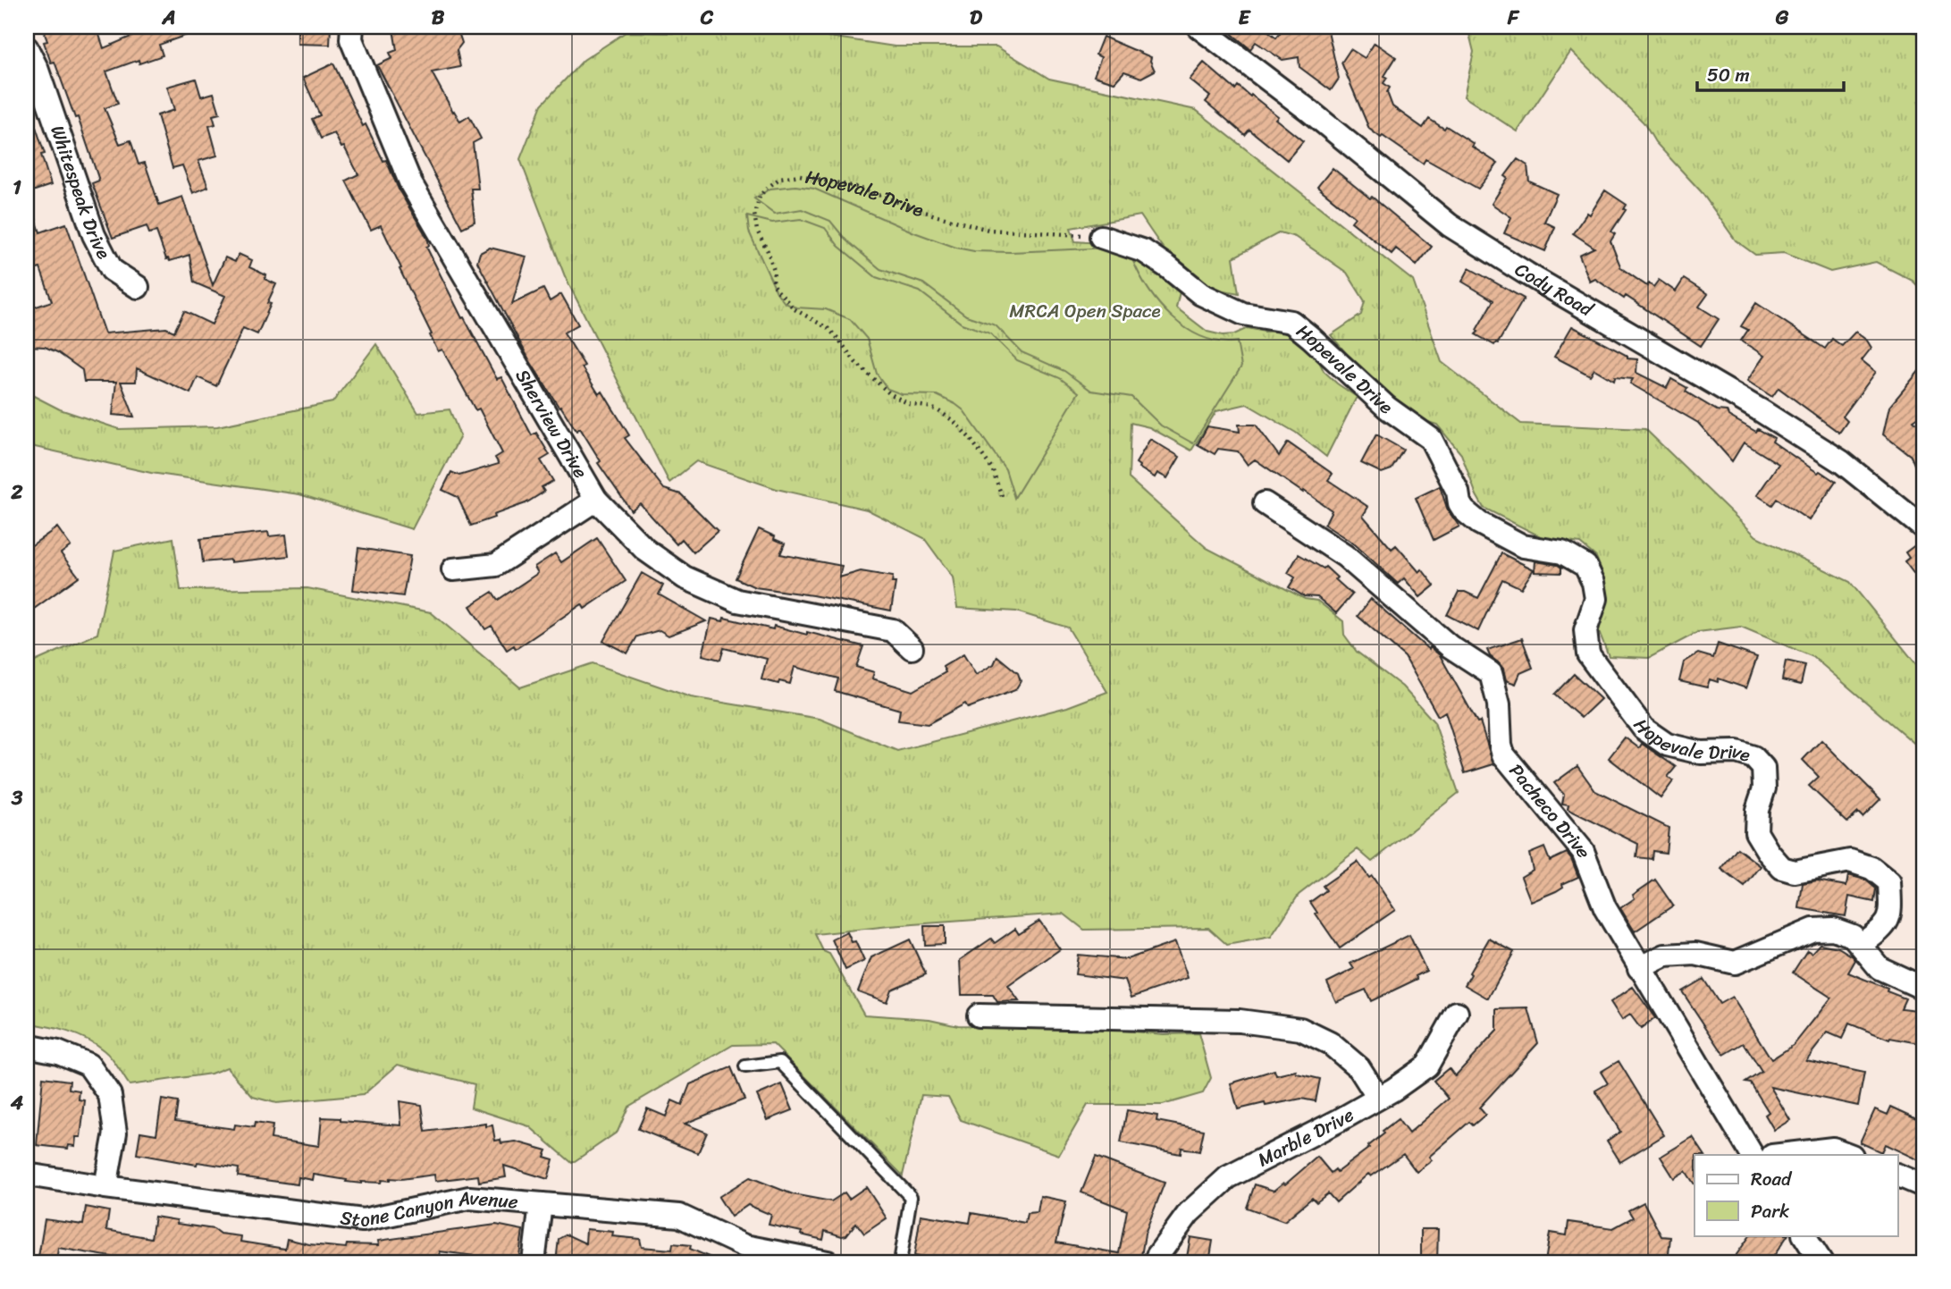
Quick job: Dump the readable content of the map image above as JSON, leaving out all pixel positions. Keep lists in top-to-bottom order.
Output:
{
  "streets": {
    "street": [
      "Whitespeak Drive",
      "Hopevale Drive",
      "Cody Road",
      "Sherview Drive",
      "Pacheco Drive",
      "Marble Drive",
      "Stone Canyon Avenue"
    ]
  },
  "parks": ["MRCA Open Space"],
  "legend": ["Road", "Park"],
  "scale_bar": "50 m",
  "grid": {
    "columns": [
      "A",
      "B",
      "C",
      "D",
      "E",
      "F",
      "G"
    ],
    "rows": [
      "1",
      "2",
      "3",
      "4"
    ]
  }
}
